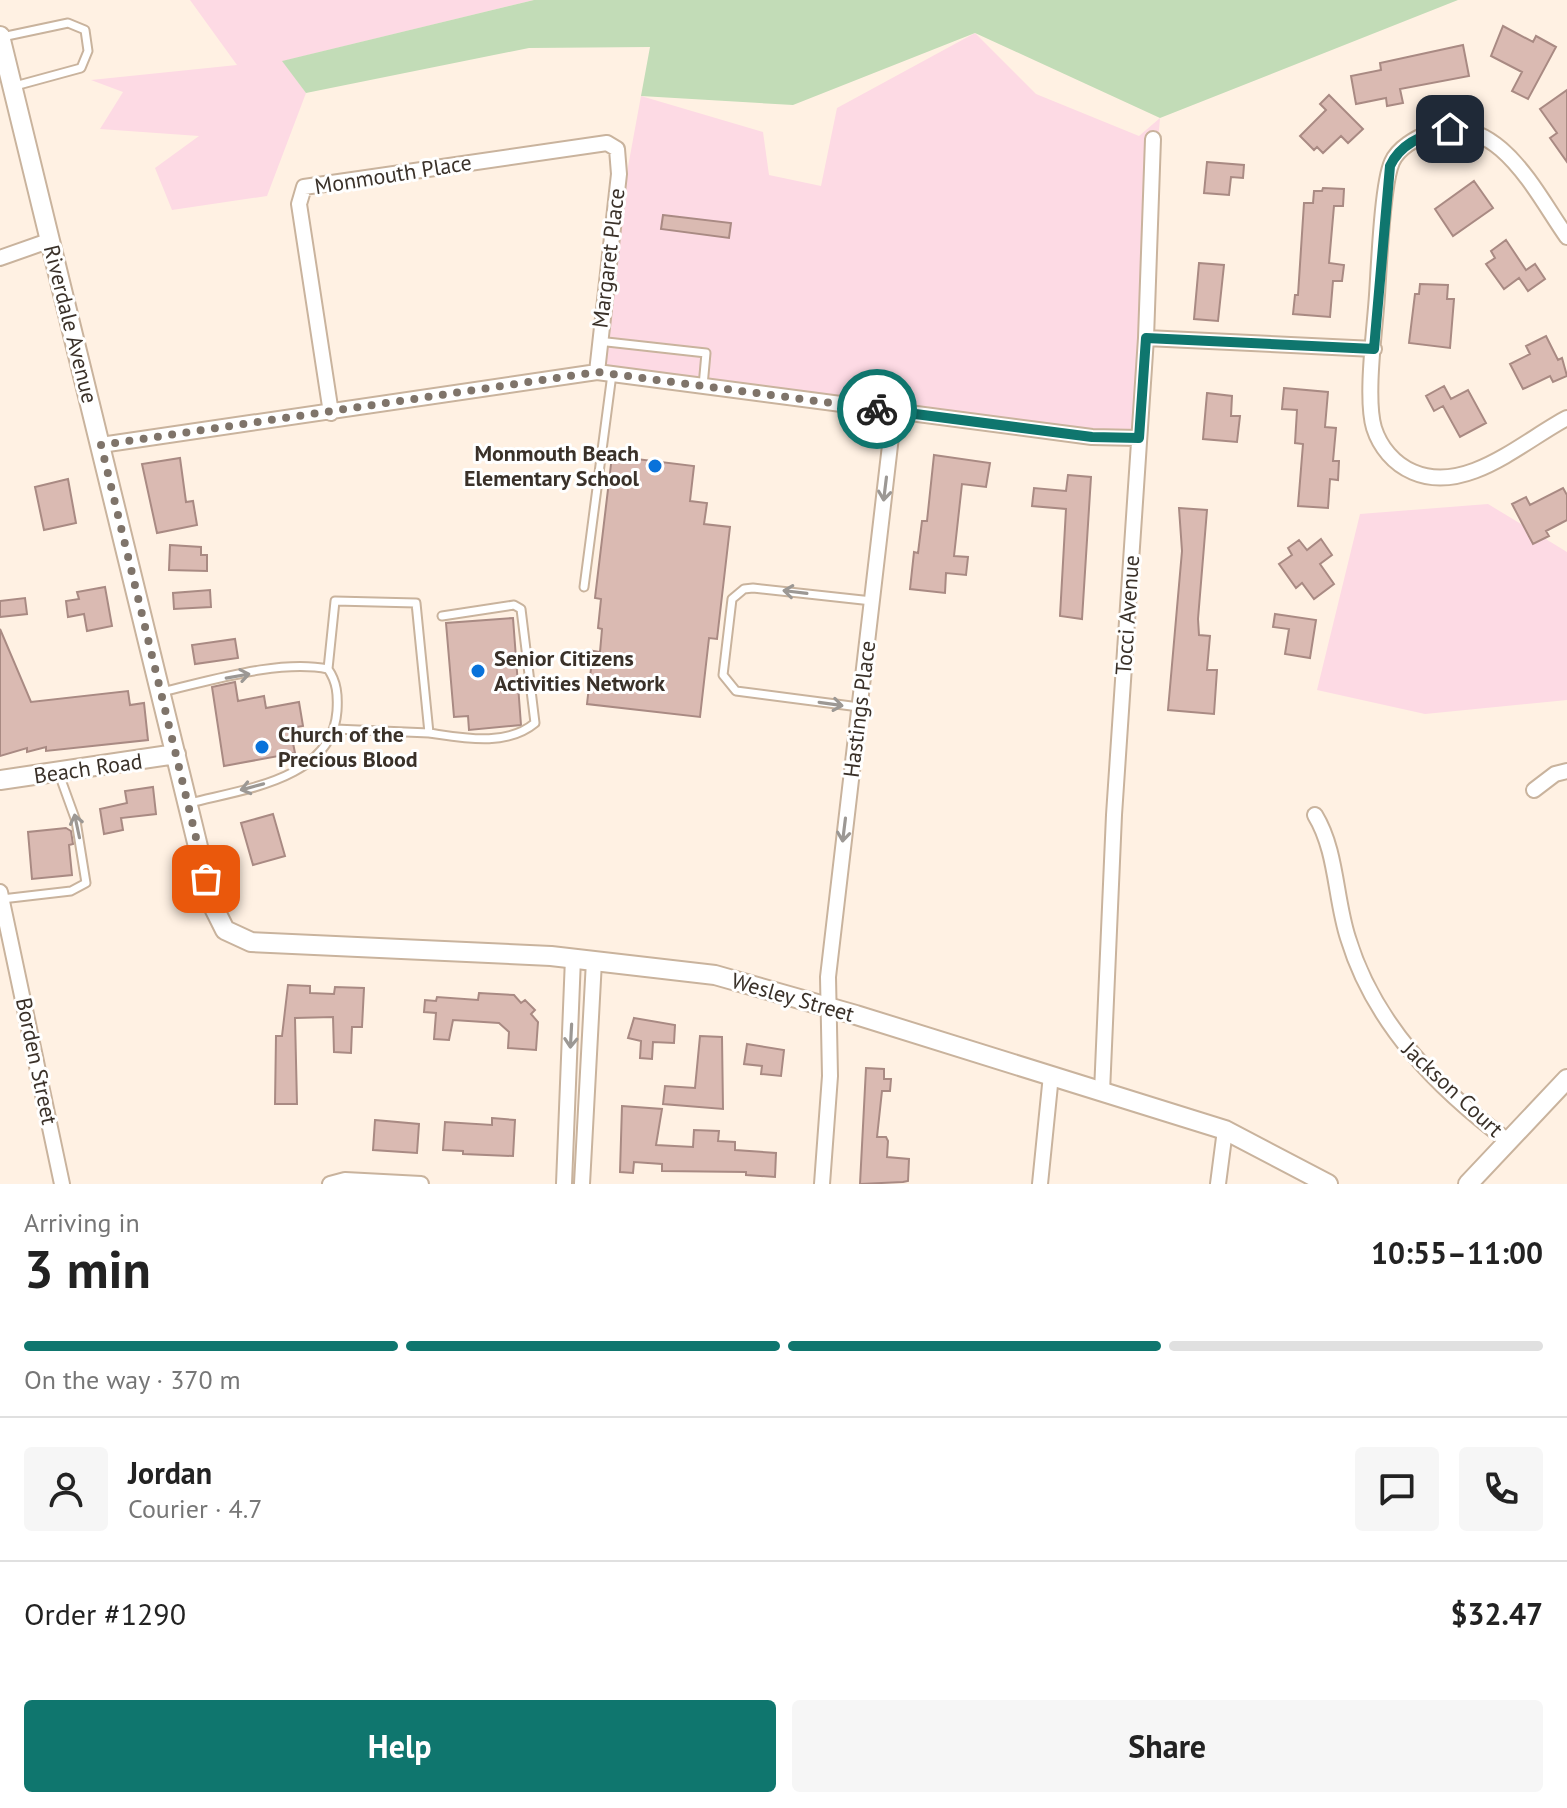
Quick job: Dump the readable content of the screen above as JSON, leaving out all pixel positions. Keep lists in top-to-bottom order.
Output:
{
  "streets": {
    "street": [
      "Monmouth Place",
      "Margaret Place",
      "Riverdale Avenue",
      "Tocci Avenue",
      "Hastings Place",
      "Beach Road",
      "Wesley Street",
      "Borden Street",
      "Jackson Court"
    ]
  },
  "crossings": [
    ["Monmouth Place", "Margaret Place"],
    ["Riverdale Avenue", "Beach Road"],
    ["Riverdale Avenue", "Wesley Street"],
    ["Tocci Avenue", "Wesley Street"],
    ["Hastings Place", "Wesley Street"]
  ],
  "one_way": ["Hastings Place"],
  "places": ["Monmouth Beach Elementary School", "Senior Citizens Activities Network", "Church of the Precious Blood"],
  "page": {
    "heading": ["3 min", "Arriving in", "10:55–11:00"],
    "panel": [
      "Jordan",
      "Courier · 4.7",
      "Order #1290",
      "$32.47"
    ],
    "bar": "On the way · 370 m",
    "buttons": ["Help", "Share"]
  }
}
